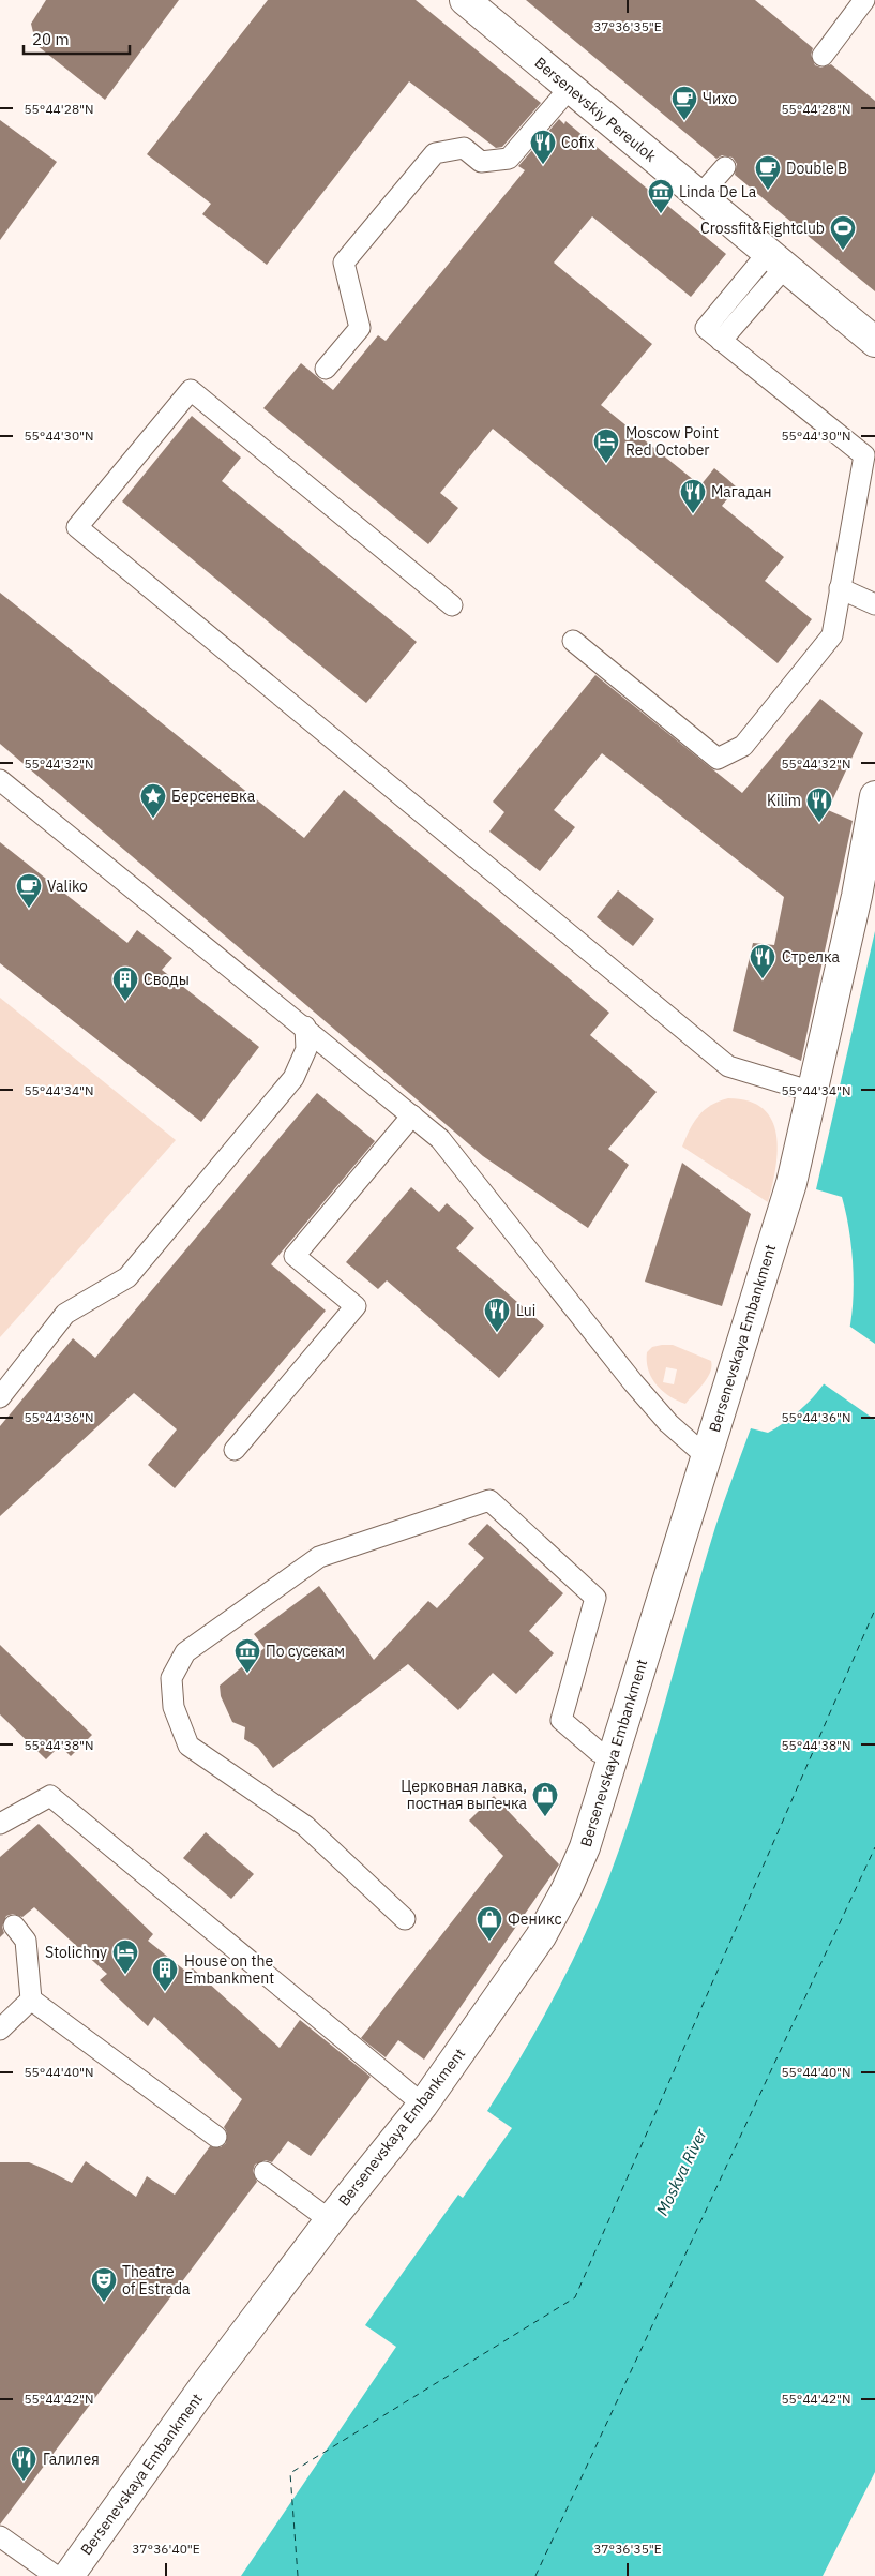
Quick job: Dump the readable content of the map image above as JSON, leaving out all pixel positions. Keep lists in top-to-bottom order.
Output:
{
  "streets": {
    "street": ["Bersenevskiy Pereulok", "Bersenevskaya Embankment"]
  },
  "water": ["Moskva River"],
  "places": {
    "cafe": ["Чихо", "Double B", "Valiko"],
    "restaurant": [
      "Cofix",
      "Магадан",
      "Kilim",
      "Стрелка",
      "Lui",
      "Галилея"
    ],
    "museum": ["Linda De La", "По сусекам"],
    "sports": ["Crossfit&Fightclub"],
    "hotel": ["Moscow Point Red October", "Stolichny"],
    "place": ["Берсеневка"],
    "building": ["Своды", "House on the Embankment"],
    "shop": ["Церковная лавка, постная выпечка", "Феникс"],
    "theatre": ["Theatre of Estrada"]
  },
  "scale_bar": "20 m",
  "coordinates": [
    "37°36'35\"E",
    "55°44'28\"N",
    "55°44'30\"N",
    "55°44'32\"N",
    "55°44'34\"N",
    "55°44'36\"N",
    "55°44'38\"N",
    "55°44'40\"N",
    "55°44'42\"N",
    "37°36'40\"E"
  ]
}
